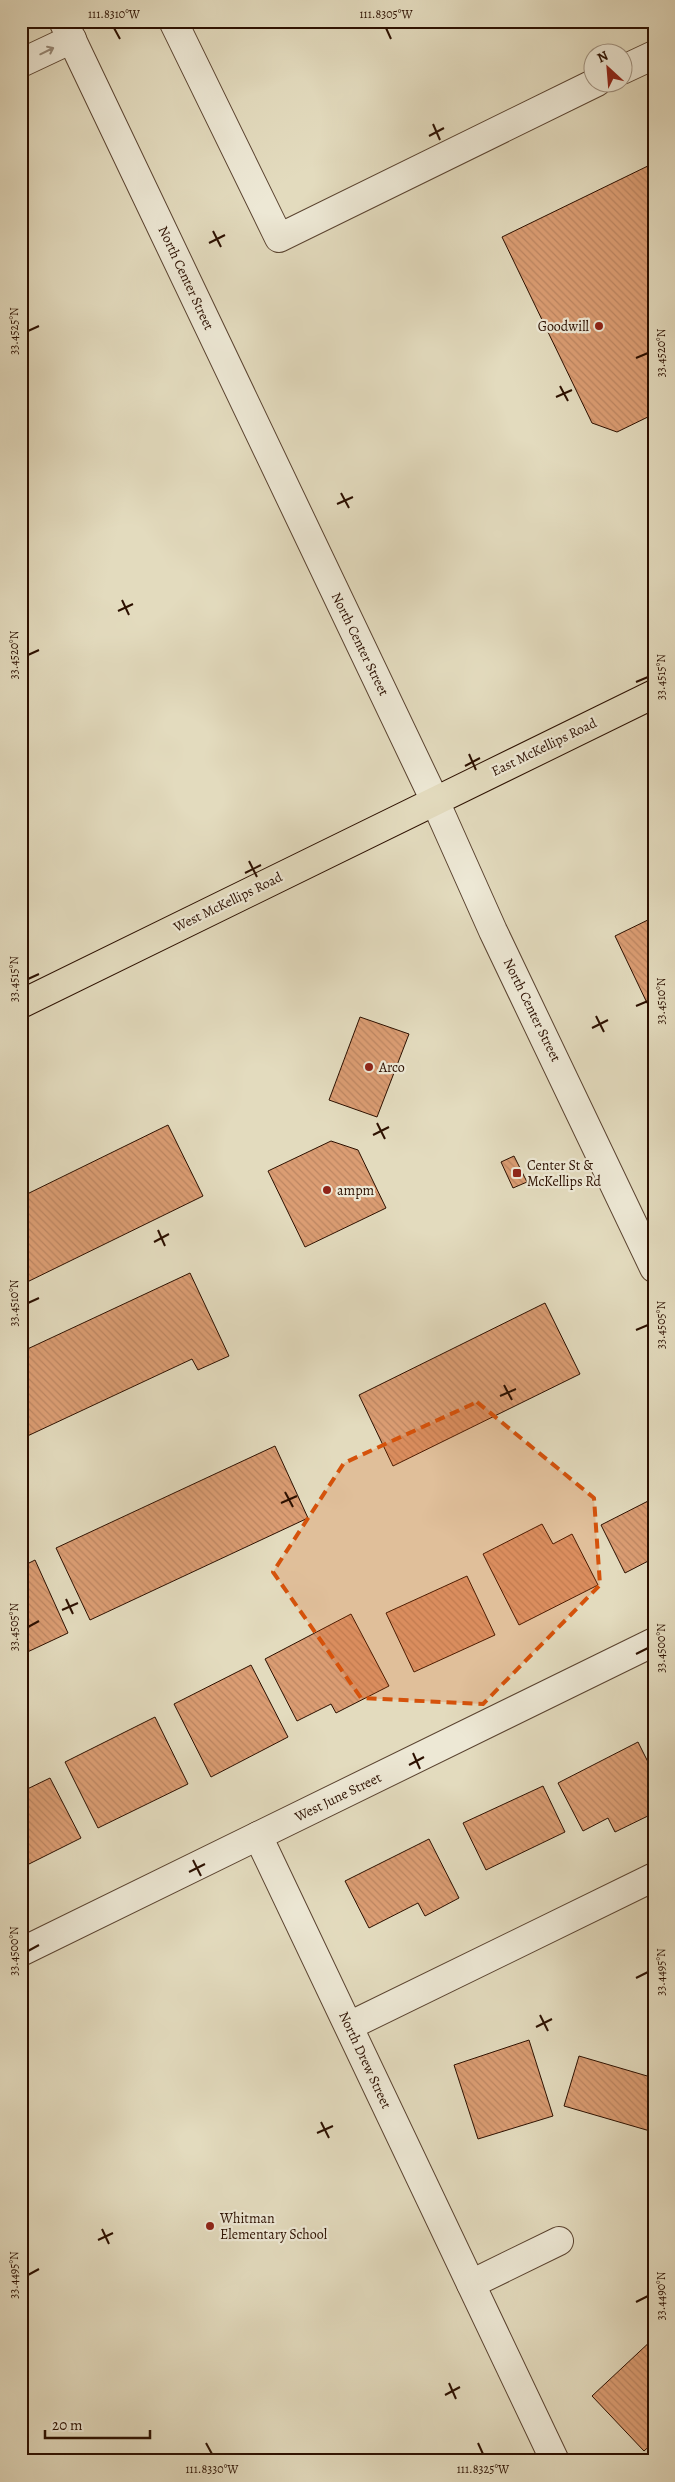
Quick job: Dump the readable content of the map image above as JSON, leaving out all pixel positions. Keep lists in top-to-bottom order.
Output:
{
  "streets": {
    "main road": ["East McKellips Road", "West McKellips Road"],
    "street": ["North Center Street", "West June Street", "North Drew Street"]
  },
  "crossings": [
    ["North Center Street", "East McKellips Road"],
    ["North Center Street", "West McKellips Road"],
    ["East McKellips Road", "West McKellips Road"],
    ["West June Street", "North Drew Street"]
  ],
  "places": {
    "other": [
      "Goodwill",
      "Arco",
      "ampm",
      "Whitman Elementary School"
    ],
    "transit": ["Center St & McKellips Rd"]
  },
  "scale_bar": "20 m",
  "north": "top left",
  "coordinates": [
    "111.8310°W",
    "111.8305°W",
    "33.4525°N",
    "33.4520°N",
    "33.4515°N",
    "33.4510°N",
    "33.4505°N",
    "33.4500°N",
    "33.4495°N",
    "33.4490°N",
    "111.8330°W",
    "111.8325°W"
  ]
}
